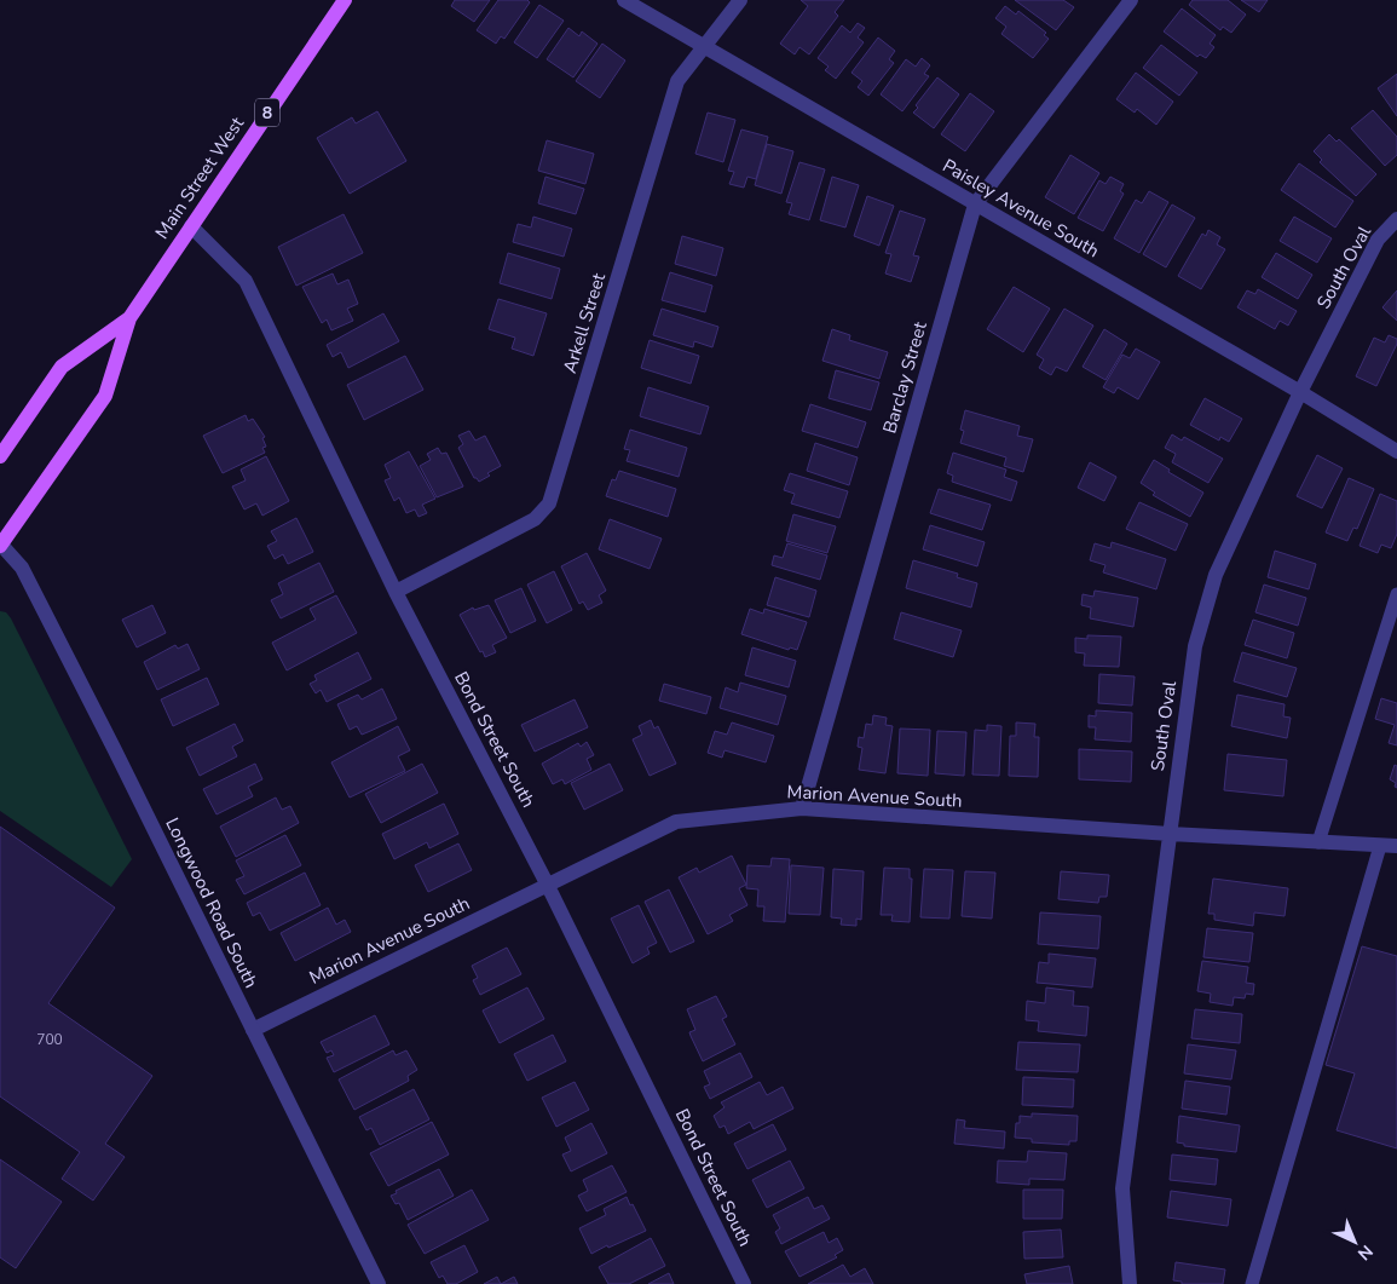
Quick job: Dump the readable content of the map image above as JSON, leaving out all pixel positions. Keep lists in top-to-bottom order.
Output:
{
  "streets": {
    "main road": ["8", "Main Street West"],
    "street": [
      "Paisley Avenue South",
      "South Oval",
      "Arkell Street",
      "Barclay Street",
      "Bond Street South",
      "Marion Avenue South",
      "Longwood Road South"
    ]
  },
  "crossings": [
    ["Main Street West", "Bond Street South"],
    ["Main Street West", "Longwood Road South"],
    ["Paisley Avenue South", "South Oval"],
    ["Paisley Avenue South", "Arkell Street"],
    ["Paisley Avenue South", "Barclay Street"],
    ["South Oval", "Marion Avenue South"],
    ["Arkell Street", "Bond Street South"],
    ["Barclay Street", "Marion Avenue South"],
    ["Bond Street South", "Marion Avenue South"],
    ["Marion Avenue South", "Longwood Road South"]
  ],
  "house_numbers": ["700"],
  "north": "bottom right"
}
